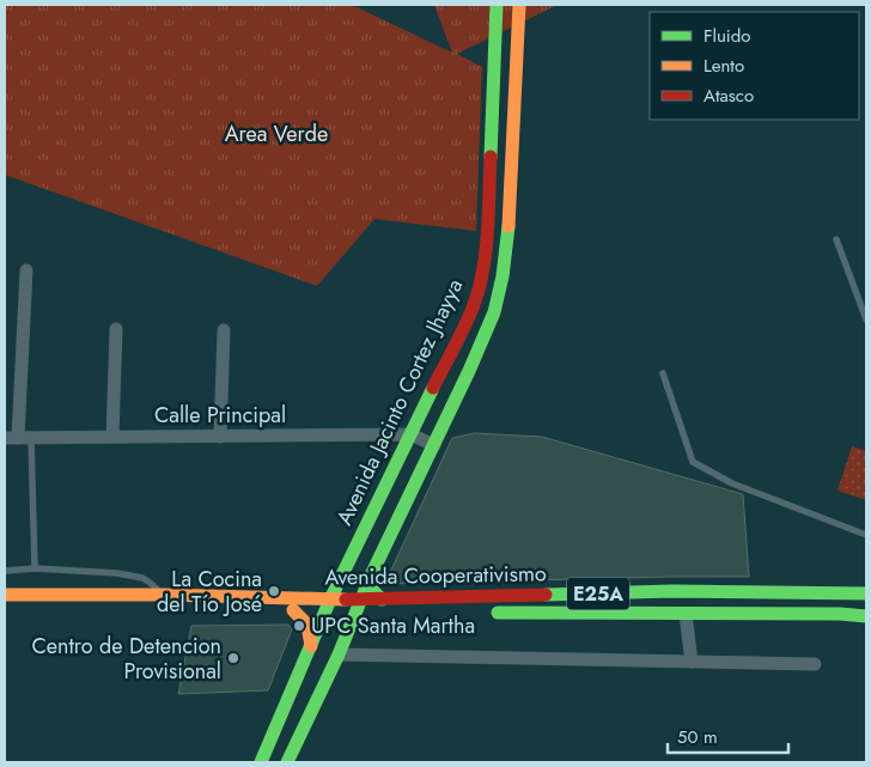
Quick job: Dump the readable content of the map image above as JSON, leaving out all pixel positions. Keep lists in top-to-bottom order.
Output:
{
  "streets": {
    "main road": ["Avenida Jacinto Cortez Jhayya", "Avenida Cooperativismo", "E25A"],
    "street": ["Calle Principal"]
  },
  "crossings": [
    ["Avenida Jacinto Cortez Jhayya", "Calle Principal"],
    ["Avenida Jacinto Cortez Jhayya", "Avenida Cooperativismo"]
  ],
  "parks": ["Area Verde"],
  "places": ["La Cocina del Tío José", "UPC Santa Martha", "Centro de Detencion Provisional"],
  "legend": ["Fluido", "Lento", "Atasco"],
  "scale_bar": "50 m"
}
